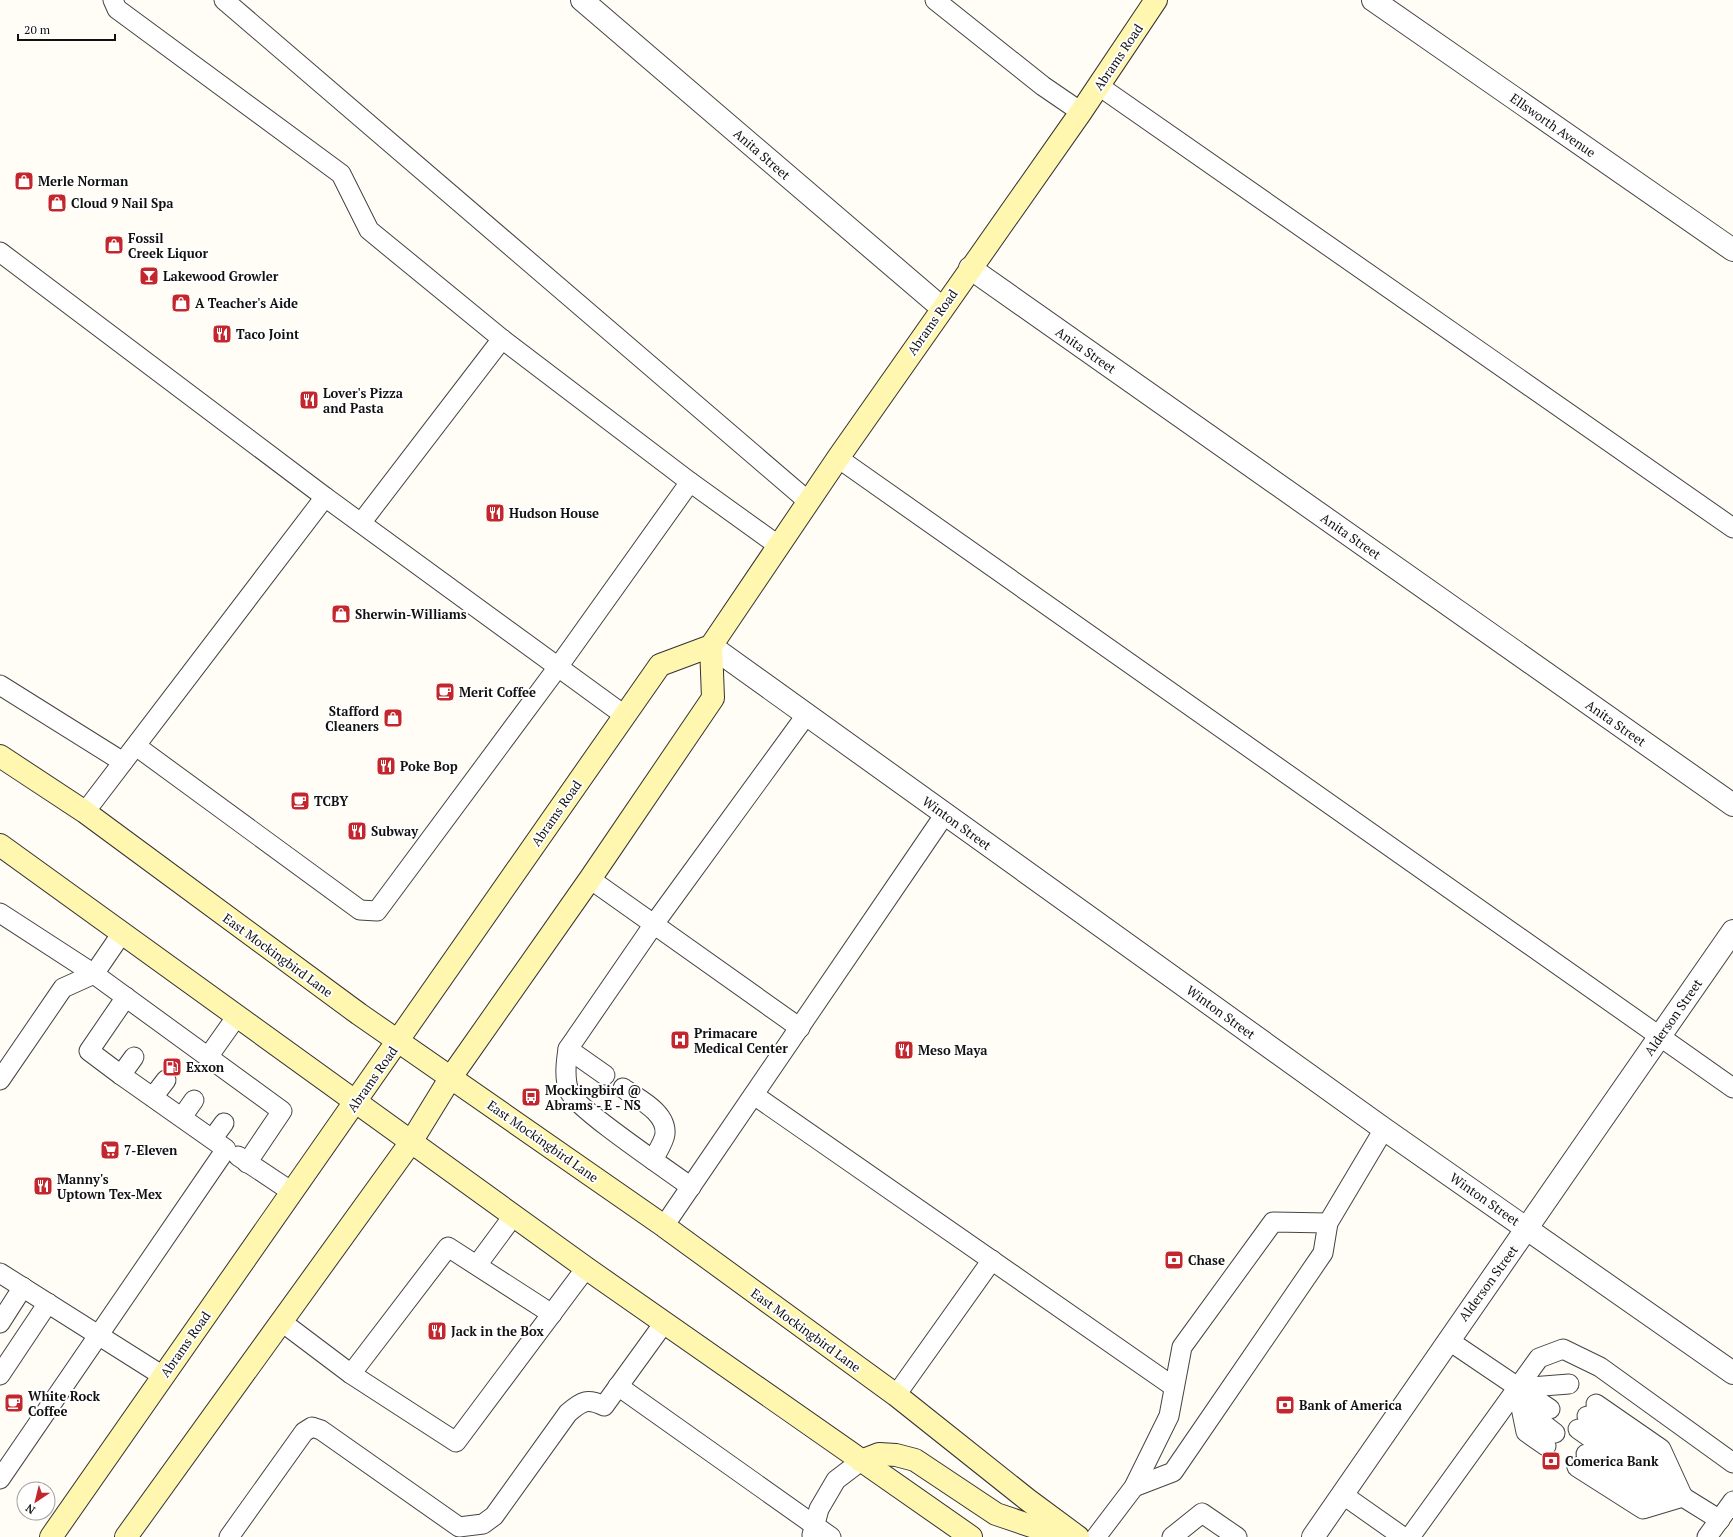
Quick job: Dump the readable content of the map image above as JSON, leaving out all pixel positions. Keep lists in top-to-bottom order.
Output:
{
  "streets": {
    "main road": ["Abrams Road", "East Mockingbird Lane"],
    "street": [
      "Ellsworth Avenue",
      "Anita Street",
      "Winton Street",
      "Alderson Street"
    ]
  },
  "crossings": [
    ["Abrams Road", "Anita Street"],
    ["Abrams Road", "Winton Street"],
    ["Abrams Road", "East Mockingbird Lane"],
    ["Winton Street", "Alderson Street"]
  ],
  "places": {
    "shop": [
      "Merle Norman",
      "Cloud 9 Nail Spa",
      "Fossil Creek Liquor",
      "A Teacher's Aide",
      "Sherwin-Williams",
      "Stafford Cleaners"
    ],
    "bar": ["Lakewood Growler"],
    "restaurant": [
      "Taco Joint",
      "Lover's Pizza and Pasta",
      "Hudson House",
      "Poke Bop",
      "Subway",
      "Meso Maya",
      "Manny's Uptown Tex-Mex",
      "Jack in the Box"
    ],
    "cafe": ["Merit Coffee", "TCBY", "White Rock Coffee"],
    "hospital": ["Primacare Medical Center"],
    "fuel station": ["Exxon"],
    "bus stop": ["Mockingbird @ Abrams - E - NS"],
    "supermarket": ["7-Eleven"],
    "bank": ["Chase", "Bank of America", "Comerica Bank"]
  },
  "scale_bar": "20 m",
  "north": "bottom left"
}
